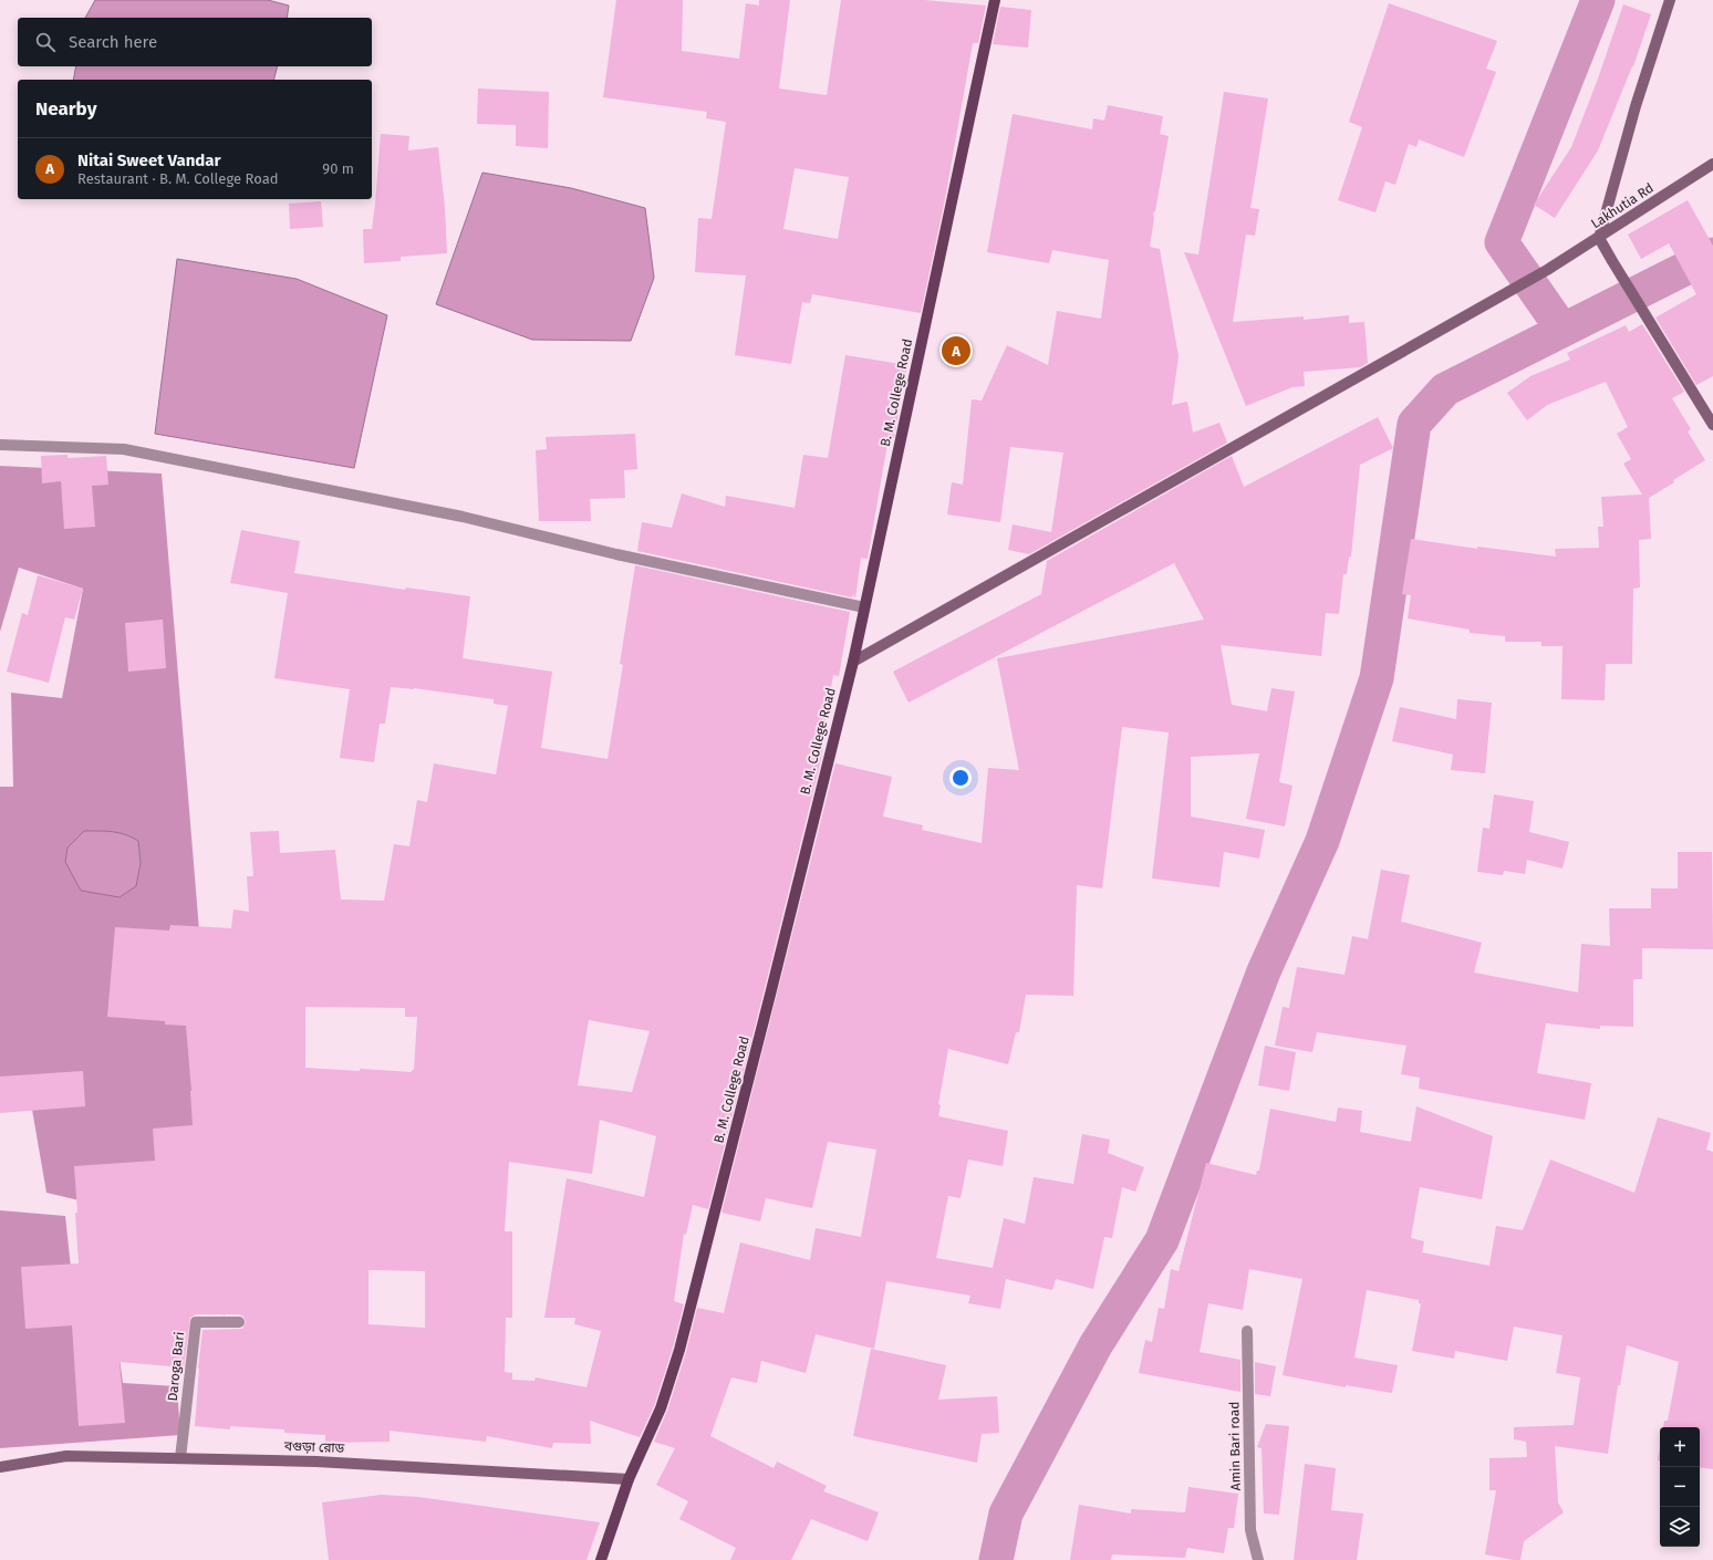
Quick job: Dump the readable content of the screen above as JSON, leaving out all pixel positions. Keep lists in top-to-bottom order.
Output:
{
  "streets": {
    "main road": ["B. M. College Road"],
    "street": [
      "Lakhutia Rd",
      "Daroga Bari",
      "Amin Bari road",
      "বগুড়া রোড"
    ]
  },
  "crossings": [
    ["Lakhutia Rd", "B. M. College Road"],
    ["B. M. College Road", "বগুড়া রোড"],
    ["Daroga Bari", "বগুড়া রোড"]
  ],
  "page": {
    "search": "Search here",
    "heading": "Nearby",
    "list": [
      {
        "mark": "A",
        "name": "Nitai Sweet Vandar",
        "note": "Restaurant · B. M. College Road",
        "value": "90 m"
      }
    ],
    "pins": "A",
    "map_buttons": ["+", "−"]
  }
}
